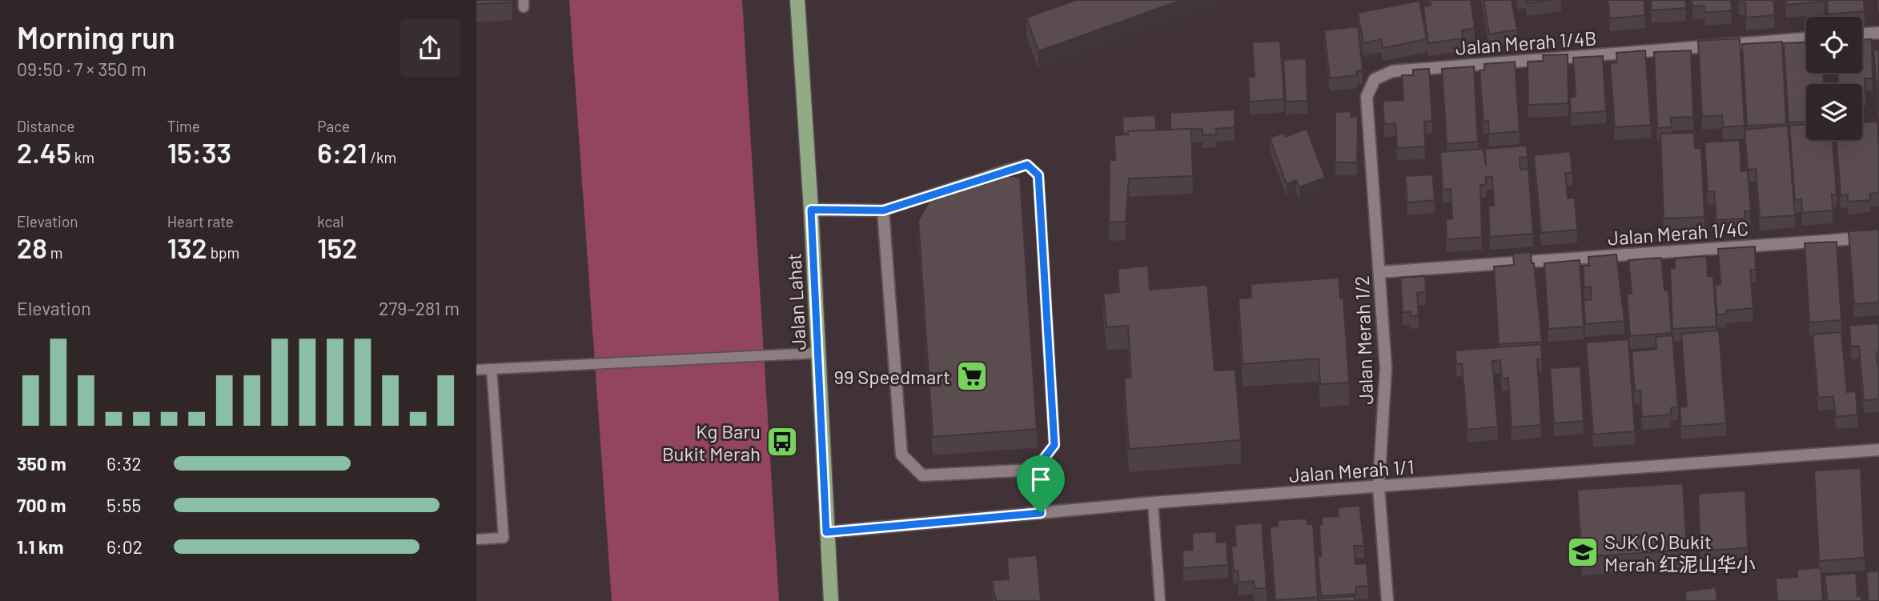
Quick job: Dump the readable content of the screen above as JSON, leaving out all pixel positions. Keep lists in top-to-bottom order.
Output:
{
  "streets": {
    "main road": ["Jalan Lahat"],
    "street": [
      "Jalan Merah 1/4B",
      "Jalan Merah 1/4C",
      "Jalan Merah 1/2",
      "Jalan Merah 1/1"
    ]
  },
  "crossings": [
    ["Jalan Merah 1/4B", "Jalan Merah 1/2"],
    ["Jalan Merah 1/4C", "Jalan Merah 1/2"],
    ["Jalan Lahat", "Jalan Merah 1/1"],
    ["Jalan Merah 1/2", "Jalan Merah 1/1"]
  ],
  "places": {
    "supermarket": ["99 Speedmart"],
    "bus stop": ["Kg Baru Bukit Merah"],
    "school or university": ["SJK (C) Bukit Merah 红泥山华小"]
  },
  "page": {
    "heading": ["Morning run", "09:50 · 7 × 350 m"],
    "stats": [
      ["Distance", "2.45 km"],
      ["Time", "15:33"],
      ["Pace", "6:21 /km"],
      ["Elevation", "28 m"],
      ["Heart rate", "132 bpm"],
      ["kcal", "152"]
    ],
    "chart": ["Elevation", "279–281 m"],
    "list": [
      {
        "name": "350 m",
        "note": "6:32"
      },
      {
        "name": "700 m",
        "note": "5:55"
      },
      {
        "name": "1.1 km",
        "note": "6:02"
      }
    ]
  }
}
